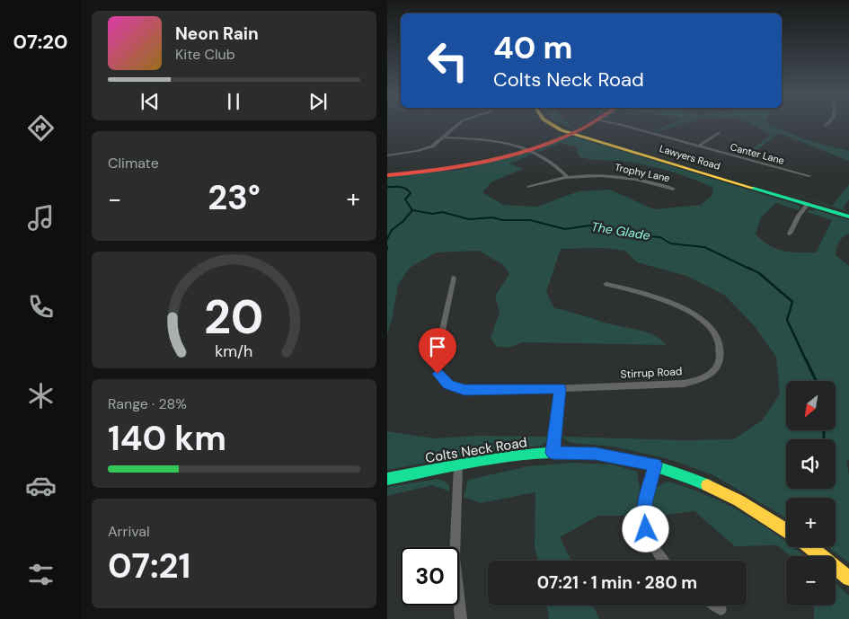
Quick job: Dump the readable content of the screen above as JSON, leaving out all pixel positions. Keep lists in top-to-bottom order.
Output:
{
  "streets": {
    "street": [
      "Canter Lane",
      "Lawyers Road",
      "Trophy Lane",
      "Stirrup Road",
      "Colts Neck Road"
    ]
  },
  "water": ["The Glade"],
  "north": "bottom left",
  "page": {
    "tabs": "07:20",
    "turn": ["40 m", "Colts Neck Road"],
    "song": ["Neon Rain", "Kite Club"],
    "tile": [
      "Climate",
      ["Range · 28%", "140 km"],
      ["Arrival", "07:21"]
    ],
    "heat": ["−", "23°", "+"],
    "map_buttons": ["+", "−"],
    "limit": "30",
    "trip": "07:21 · 1 min · 280 m",
    "gauge": ["20", "km/h"]
  }
}
